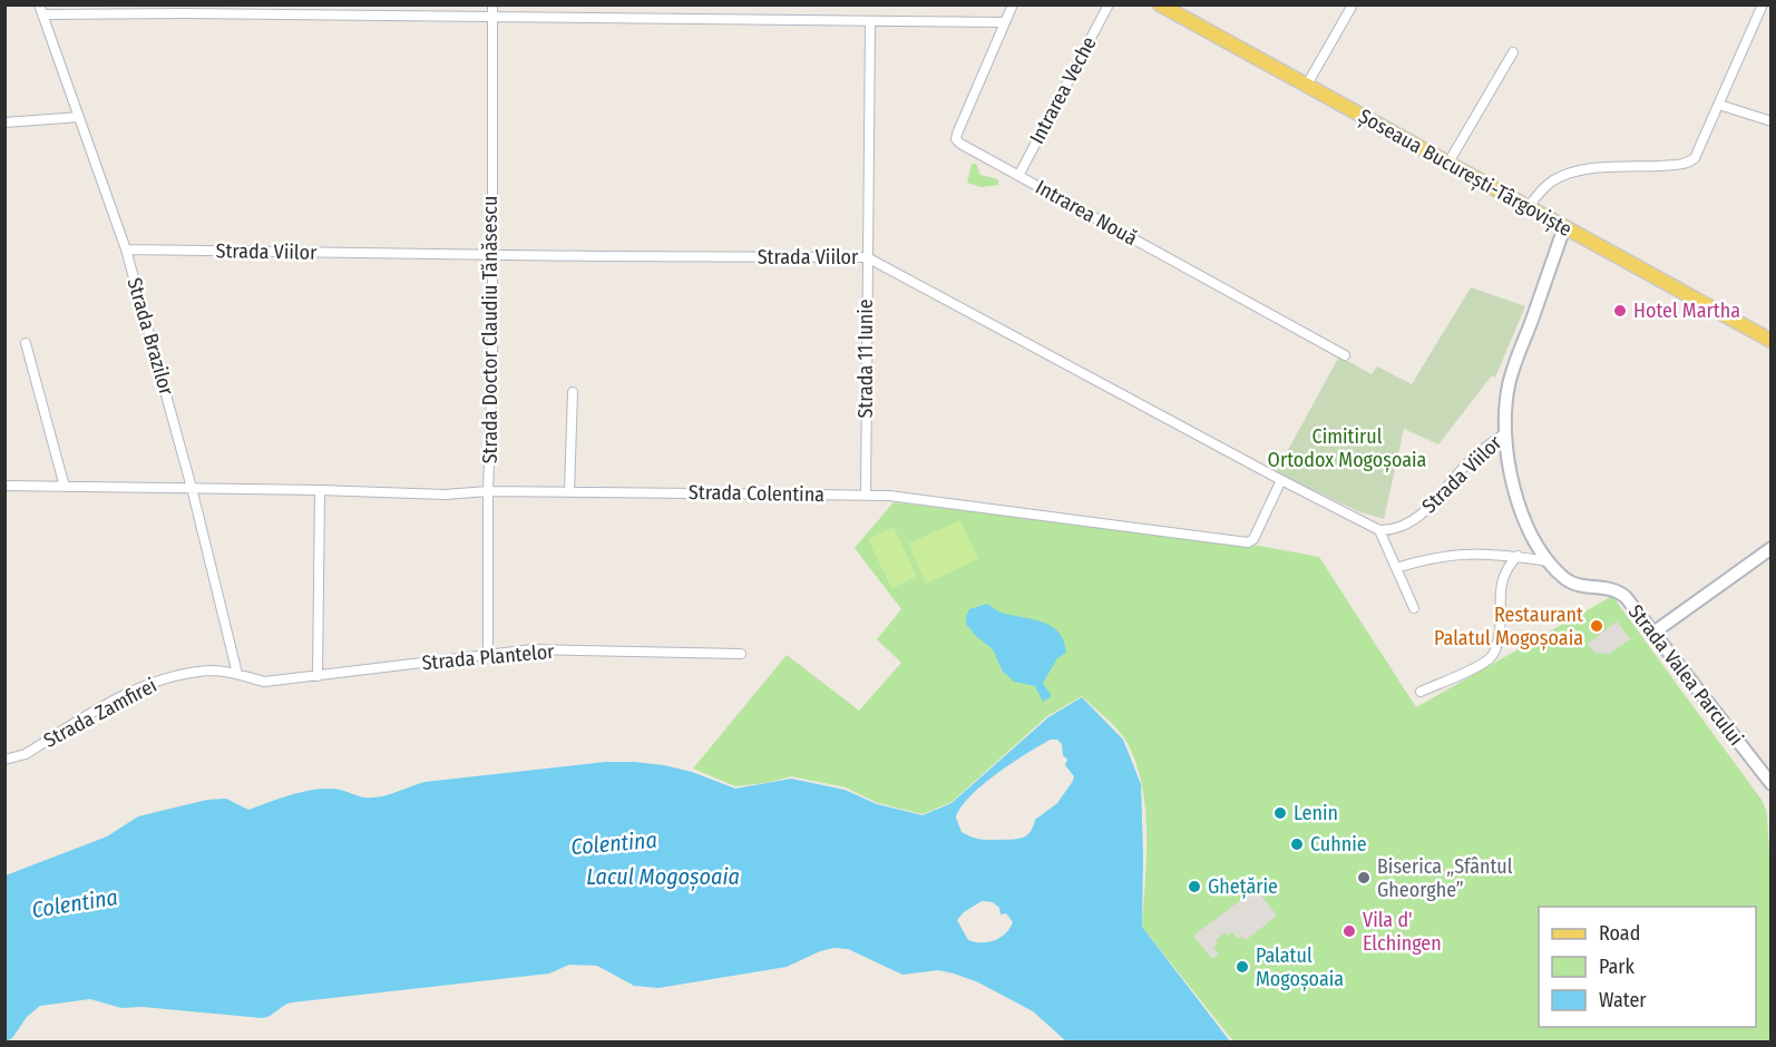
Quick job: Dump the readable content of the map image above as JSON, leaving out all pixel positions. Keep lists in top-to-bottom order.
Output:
{
  "streets": {
    "main road": ["Șoseaua București-Târgoviște"],
    "street": [
      "Intrarea Veche",
      "Intrarea Nouă",
      "Strada Viilor",
      "Strada Doctor Claudiu Tănăsescu",
      "Strada Brazilor",
      "Strada 11 Iunie",
      "Strada Colentina",
      "Strada Plantelor",
      "Strada Valea Parcului",
      "Strada Zamfirei"
    ]
  },
  "crossings": [
    ["Intrarea Veche", "Intrarea Nouă"],
    ["Șoseaua București-Târgoviște", "Strada Valea Parcului"],
    ["Strada Viilor", "Strada Doctor Claudiu Tănăsescu"],
    ["Strada Viilor", "Strada Brazilor"],
    ["Strada Viilor", "Strada 11 Iunie"],
    ["Strada Viilor", "Strada Colentina"],
    ["Strada Viilor", "Strada Valea Parcului"],
    ["Strada Doctor Claudiu Tănăsescu", "Strada Colentina"],
    ["Strada Doctor Claudiu Tănăsescu", "Strada Plantelor"],
    ["Strada Brazilor", "Strada Colentina"],
    ["Strada Brazilor", "Strada Plantelor"],
    ["Strada Brazilor", "Strada Zamfirei"],
    ["Strada 11 Iunie", "Strada Colentina"],
    ["Strada Plantelor", "Strada Zamfirei"]
  ],
  "water": ["Colentina", "Lacul Mogoșoaia"],
  "parks": ["Cimitirul Ortodox Mogoșoaia"],
  "places": [
    "Hotel Martha",
    "Restaurant Palatul Mogoșoaia",
    "Lenin",
    "Cuhnie",
    "Biserica „Sfântul Gheorghe”",
    "Ghețărie",
    "Vila d' Elchingen",
    "Palatul Mogoșoaia"
  ],
  "legend": ["Road", "Park", "Water"]
}
